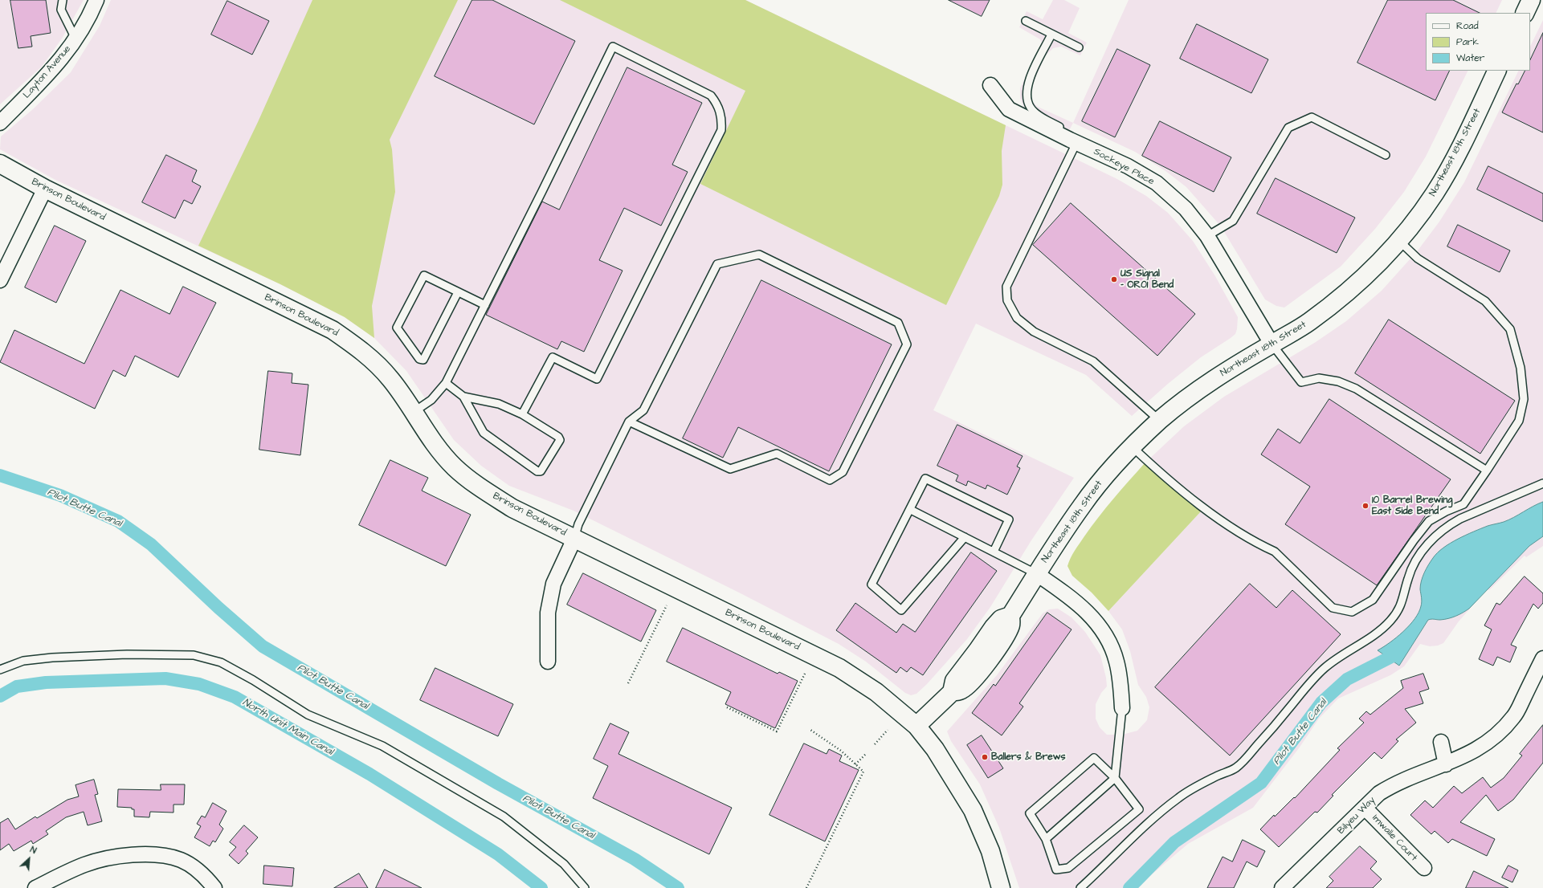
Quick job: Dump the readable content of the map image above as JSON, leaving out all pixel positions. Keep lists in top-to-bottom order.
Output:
{
  "streets": {
    "street": [
      "Layton Avenue",
      "Northeast 18th Street",
      "Sockeye Place",
      "Brinson Boulevard",
      "Bilyeu Way",
      "Imwalle Court"
    ]
  },
  "crossings": [
    ["Northeast 18th Street", "Sockeye Place"],
    ["Northeast 18th Street", "Brinson Boulevard"],
    ["Bilyeu Way", "Imwalle Court"]
  ],
  "water": ["Pilot Butte Canal", "North Unit Main Canal"],
  "places": ["US Signal - OR01 Bend", "10 Barrel Brewing East Side Bend", "Ballers & Brews"],
  "legend": ["Road", "Park", "Water"],
  "north": "top right"
}
